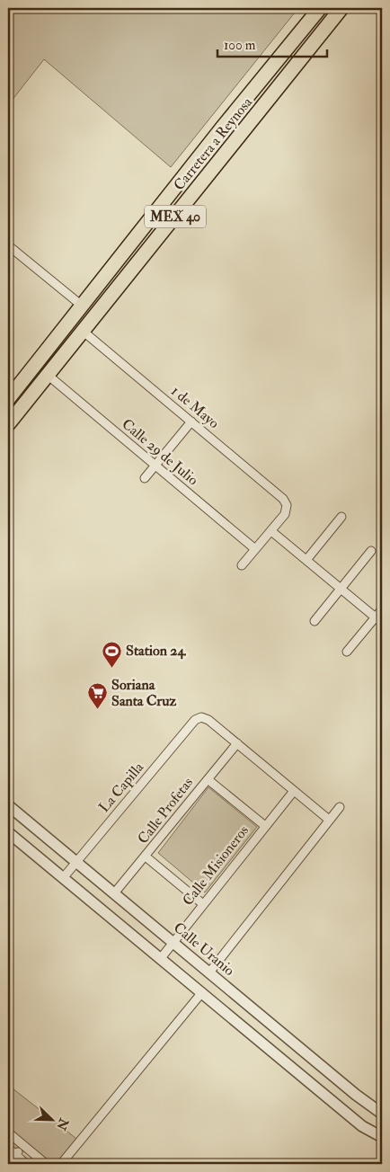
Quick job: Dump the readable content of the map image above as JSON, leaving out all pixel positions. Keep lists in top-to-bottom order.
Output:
{
  "streets": {
    "main road": ["Carretera a Reynosa", "MEX 40"],
    "street": [
      "1 de Mayo",
      "Calle 29 de Julio",
      "La Capilla",
      "Calle Profetas",
      "Calle Misioneros",
      "Calle Uranio"
    ]
  },
  "crossings": [
    ["Carretera a Reynosa", "1 de Mayo"],
    ["Carretera a Reynosa", "Calle 29 de Julio"],
    ["La Capilla", "Calle Profetas"],
    ["La Capilla", "Calle Uranio"],
    ["Calle Profetas", "Calle Uranio"],
    ["Calle Misioneros", "Calle Uranio"]
  ],
  "places": {
    "sports": ["Station 24"],
    "supermarket": ["Soriana Santa Cruz"]
  },
  "scale_bar": "100 m",
  "north": "bottom right"
}
